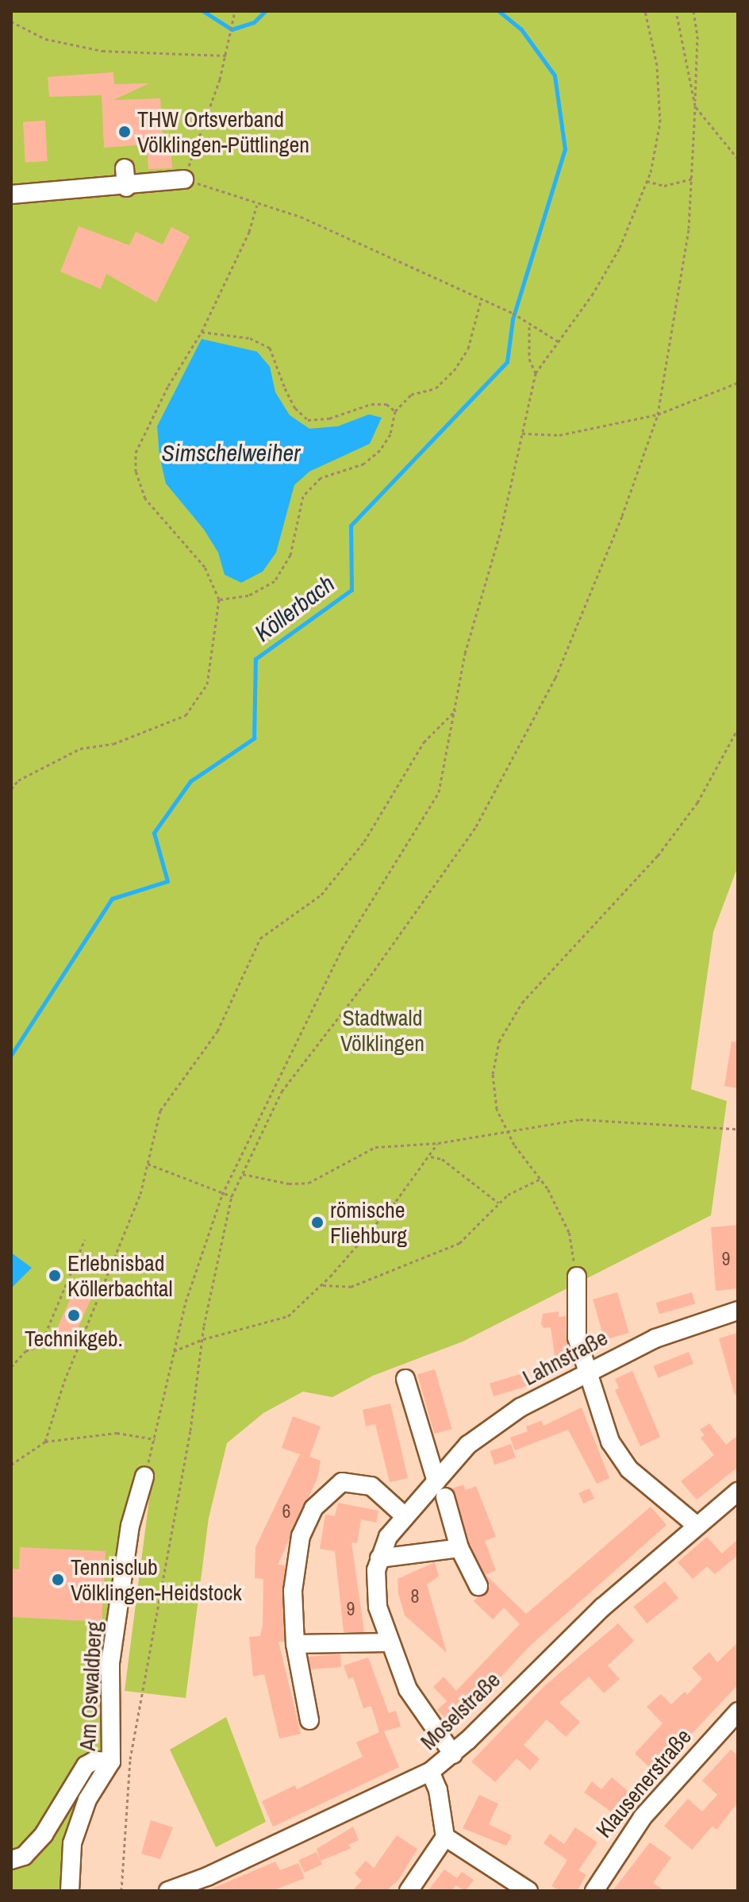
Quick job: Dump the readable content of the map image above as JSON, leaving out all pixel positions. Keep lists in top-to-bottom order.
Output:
{
  "streets": {
    "street": [
      "Lahnstraße",
      "Am Oswaldberg",
      "Moselstraße",
      "Klausenerstraße"
    ]
  },
  "crossings": [
    ["Lahnstraße", "Moselstraße"]
  ],
  "water": ["Simschelweiher", "Köllerbach"],
  "parks": ["Stadtwald Völklingen"],
  "places": [
    "THW Ortsverband Völklingen-Püttlingen",
    "römische Fliehburg",
    "Erlebnisbad Köllerbachtal",
    "Technikgeb.",
    "Tennisclub Völklingen-Heidstock"
  ],
  "house_numbers": [
    "9",
    "6",
    "8",
    "9"
  ]
}
